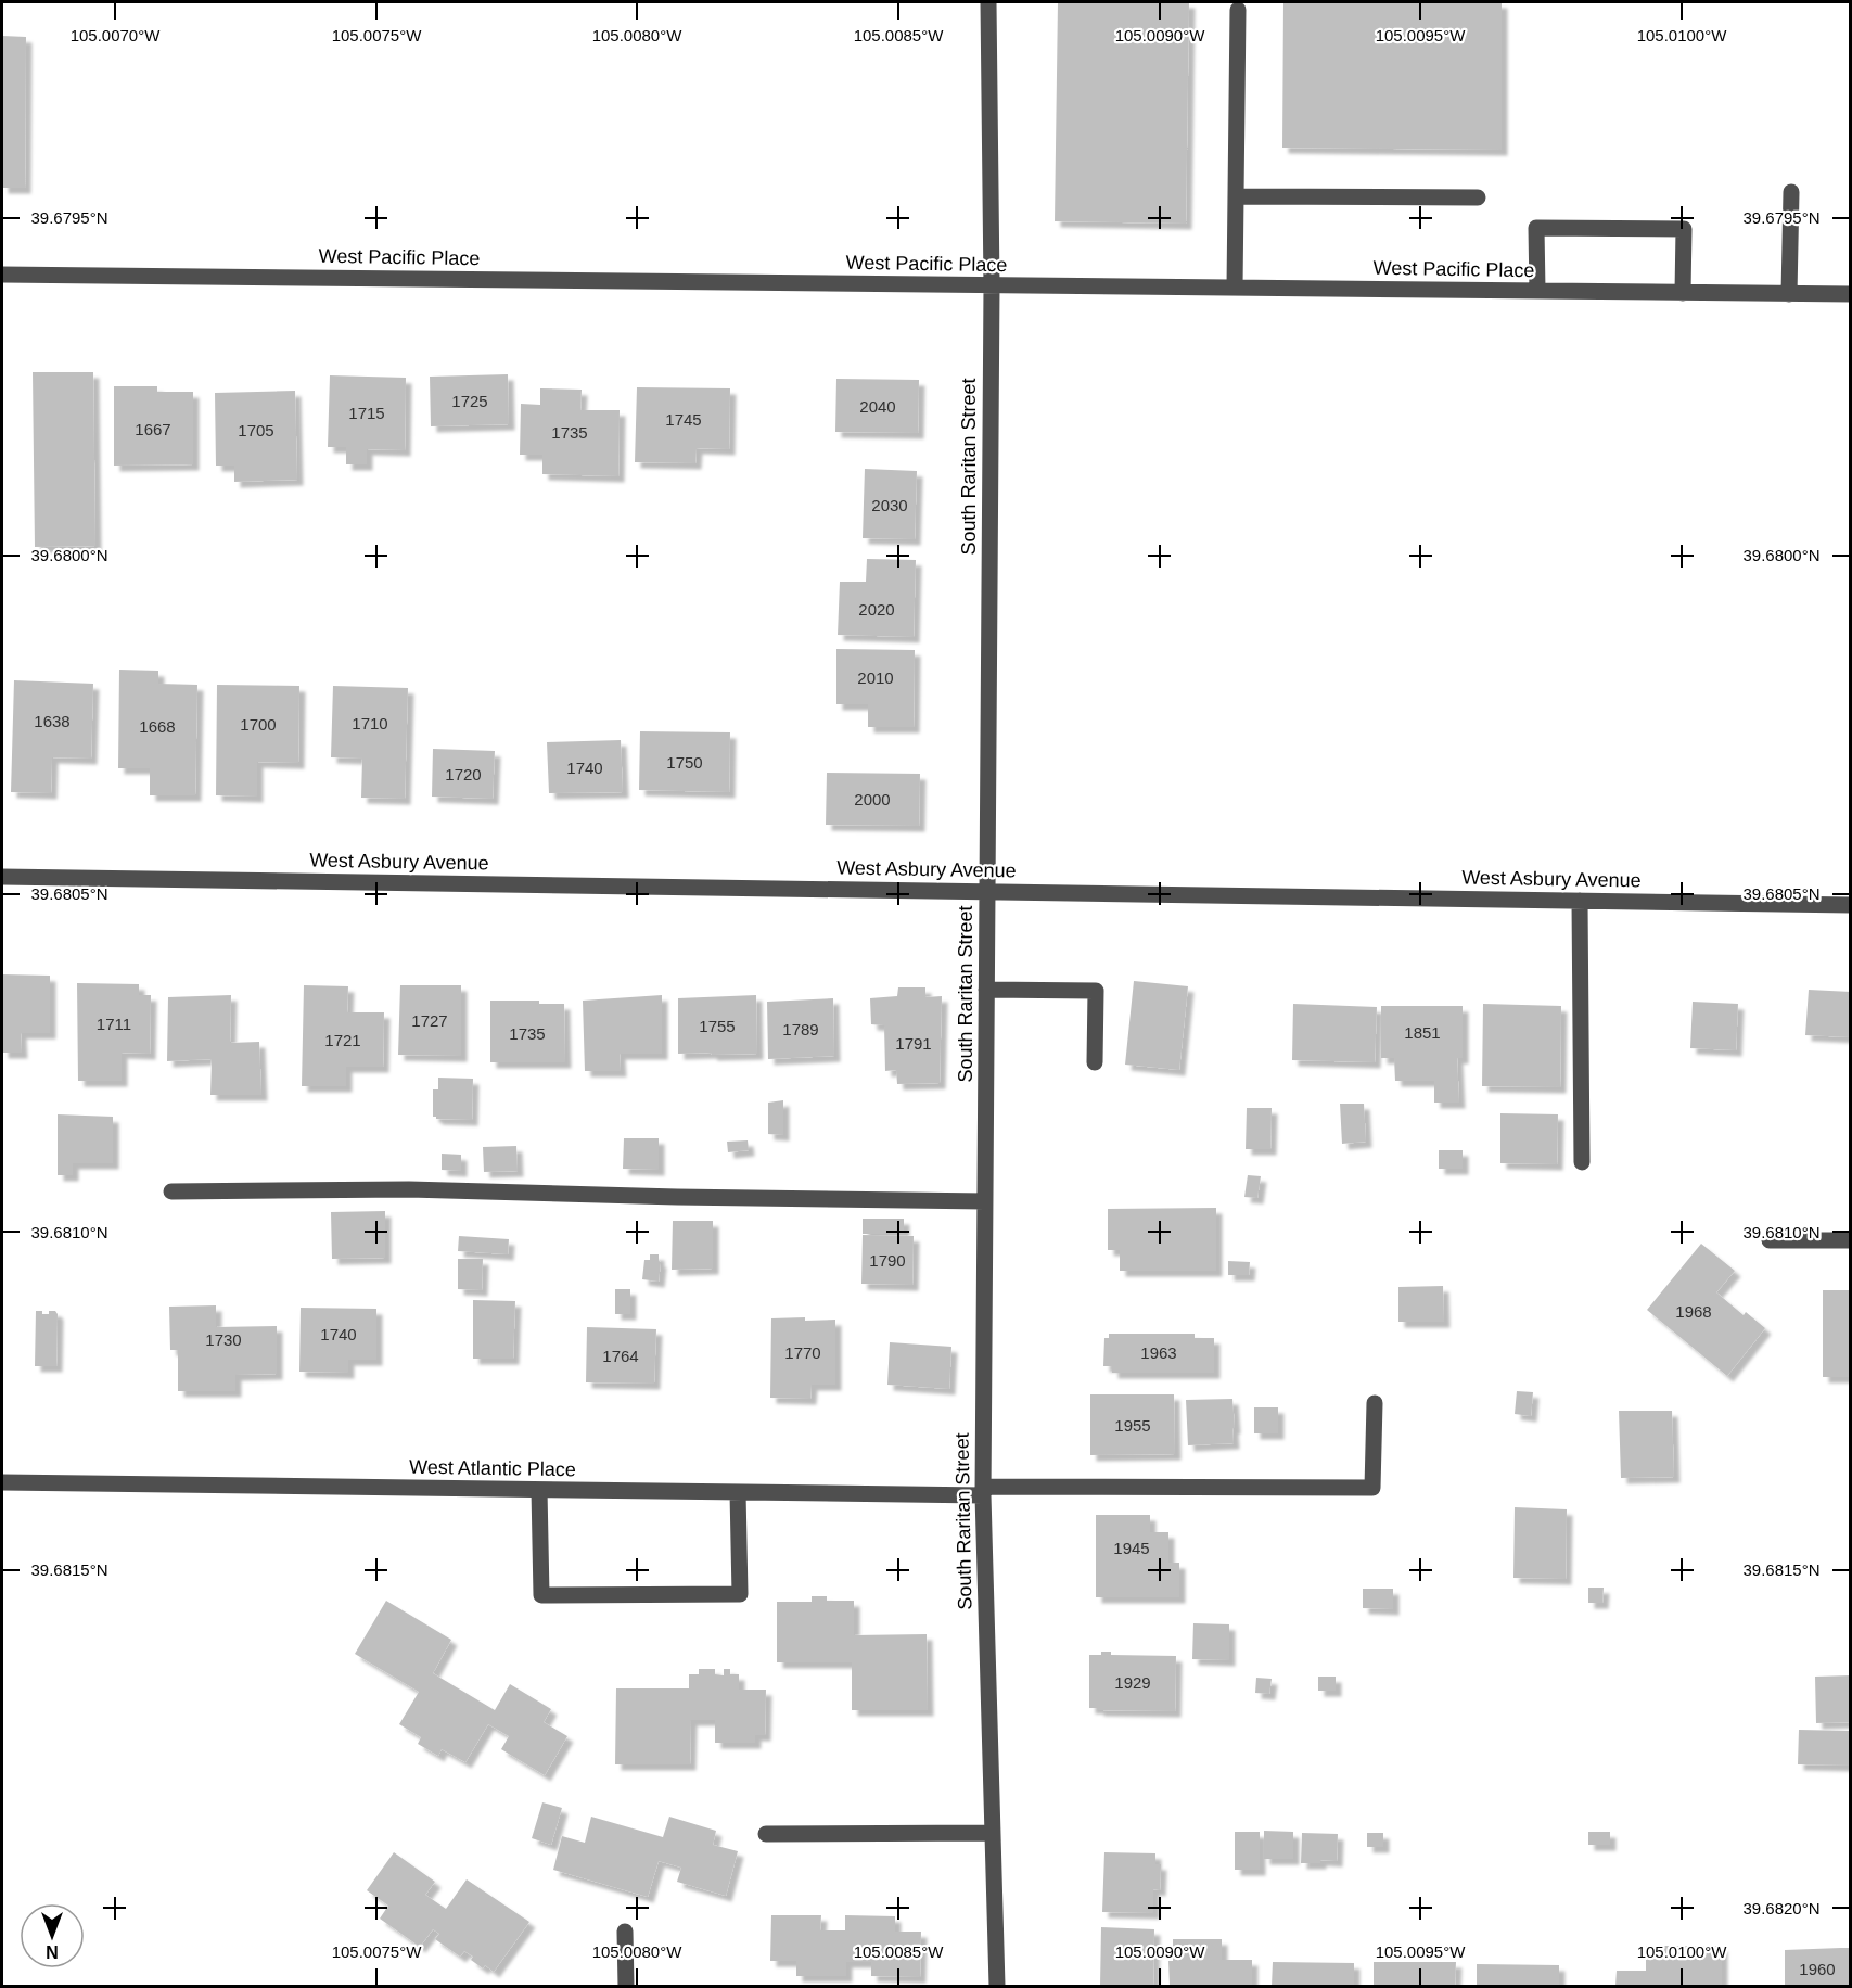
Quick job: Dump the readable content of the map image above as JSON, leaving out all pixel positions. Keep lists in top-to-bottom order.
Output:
{
  "streets": {
    "street": [
      "West Pacific Place",
      "South Raritan Street",
      "West Asbury Avenue",
      "West Atlantic Place"
    ]
  },
  "crossings": [
    ["West Pacific Place", "South Raritan Street"],
    ["South Raritan Street", "West Asbury Avenue"],
    ["South Raritan Street", "West Atlantic Place"]
  ],
  "house_numbers": [
    "1725",
    "2040",
    "1715",
    "1745",
    "1667",
    "1705",
    "1735",
    "2030",
    "2020",
    "2010",
    "1638",
    "1710",
    "1700",
    "1668",
    "1750",
    "1740",
    "1720",
    "2000",
    "1727",
    "1711",
    "1755",
    "1789",
    "1851",
    "1735",
    "1721",
    "1791",
    "1790",
    "1968",
    "1740",
    "1730",
    "1770",
    "1963",
    "1764",
    "1955",
    "1945",
    "1929",
    "1960"
  ],
  "north": "bottom",
  "coordinates": [
    "105.0070°W",
    "105.0075°W",
    "105.0080°W",
    "105.0085°W",
    "105.0090°W",
    "105.0095°W",
    "105.0100°W",
    "39.6795°N",
    "39.6800°N",
    "39.6805°N",
    "39.6810°N",
    "39.6815°N",
    "39.6820°N"
  ]
}
